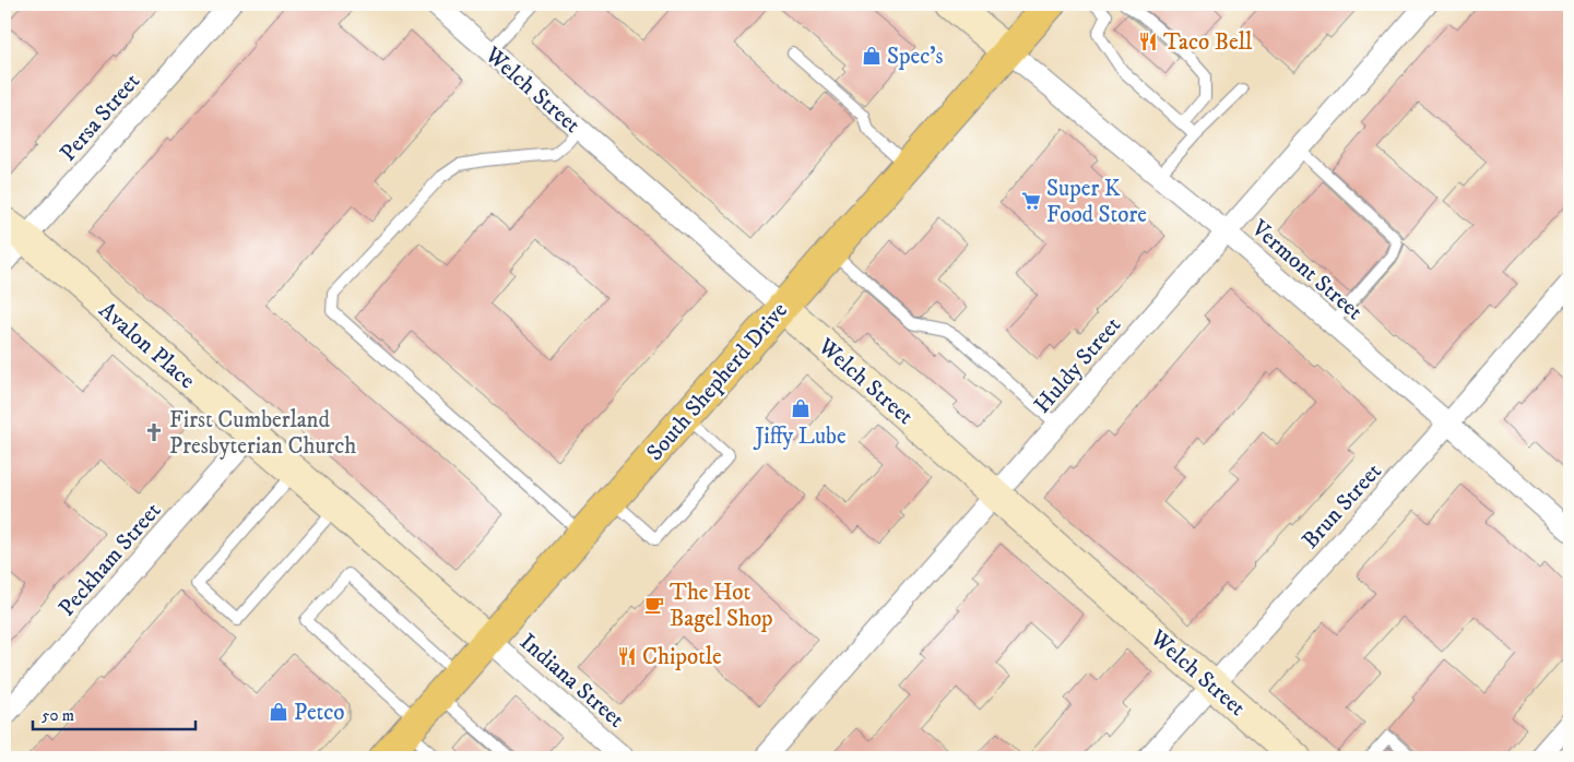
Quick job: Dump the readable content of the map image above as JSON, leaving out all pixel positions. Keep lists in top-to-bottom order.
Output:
{
  "streets": {
    "main road": ["South Shepherd Drive"],
    "street": [
      "Welch Street",
      "Persa Street",
      "Vermont Street",
      "Avalon Place",
      "Huldy Street",
      "Brun Street",
      "Peckham Street",
      "Indiana Street"
    ]
  },
  "crossings": [
    ["Welch Street", "Huldy Street"],
    ["Welch Street", "South Shepherd Drive"],
    ["Welch Street", "Brun Street"],
    ["Persa Street", "Avalon Place"],
    ["Vermont Street", "Huldy Street"],
    ["Vermont Street", "South Shepherd Drive"],
    ["Vermont Street", "Brun Street"],
    ["Avalon Place", "South Shepherd Drive"],
    ["Avalon Place", "Peckham Street"],
    ["Avalon Place", "Indiana Street"],
    ["South Shepherd Drive", "Indiana Street"]
  ],
  "places": {
    "restaurant": ["Taco Bell", "Chipotle"],
    "shop": ["Spec's", "Jiffy Lube", "Petco"],
    "supermarket": ["Super K Food Store"],
    "church": ["First Cumberland Presbyterian Church"],
    "cafe": ["The Hot Bagel Shop"]
  },
  "scale_bar": "50 m"
}
